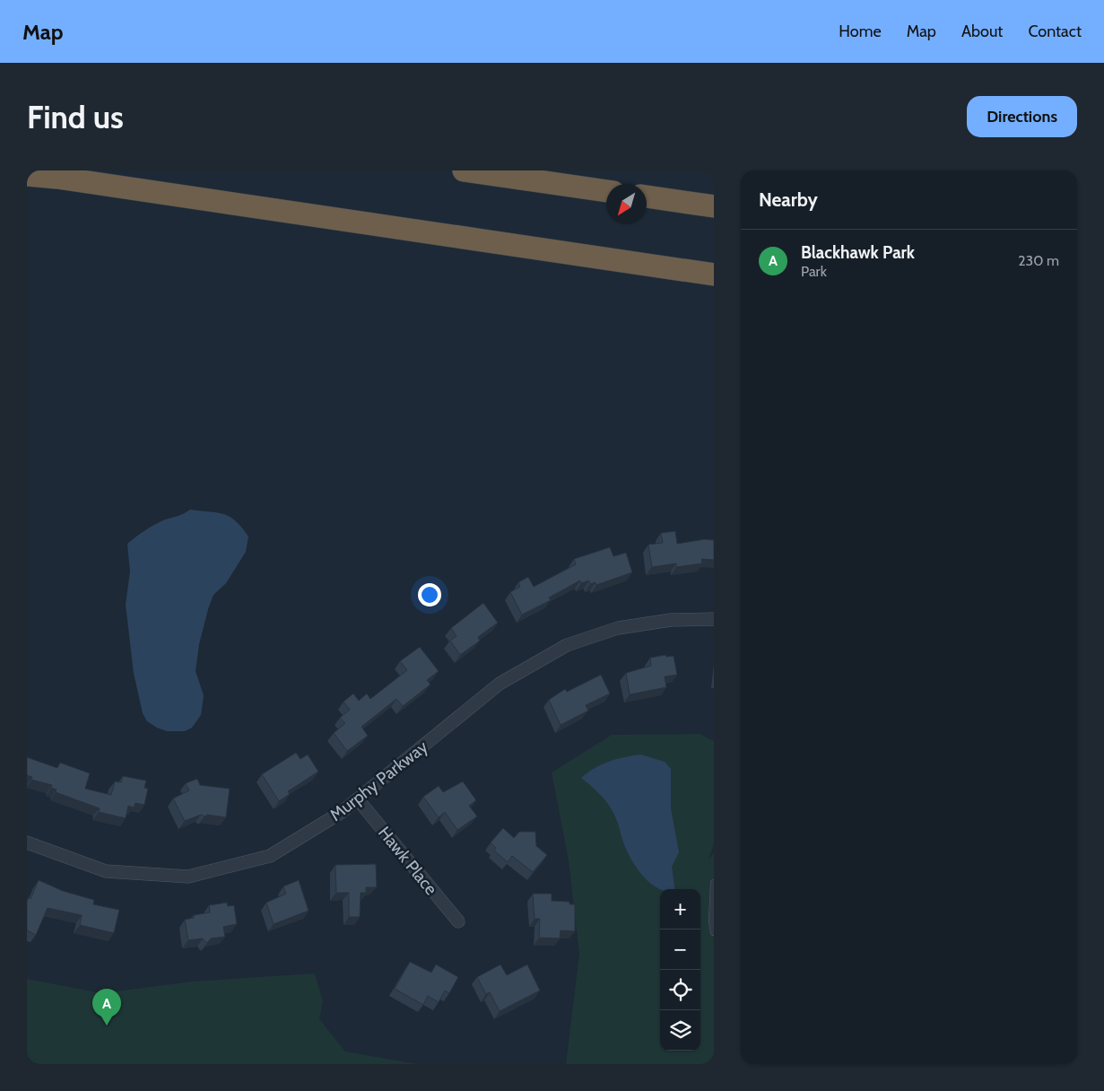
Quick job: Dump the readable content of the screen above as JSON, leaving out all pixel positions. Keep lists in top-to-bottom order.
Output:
{
  "streets": {
    "street": ["Murphy Parkway", "Hawk Place"]
  },
  "crossings": [
    ["Murphy Parkway", "Hawk Place"]
  ],
  "north": "bottom left",
  "page": {
    "header": "Map",
    "nav": [
      "Home",
      "Map",
      "About",
      "Contact"
    ],
    "buttons": "Directions",
    "title": "Find us",
    "heading": "Nearby",
    "list": [
      {
        "mark": "A",
        "name": "Blackhawk Park",
        "note": "Park",
        "value": "230 m"
      }
    ],
    "map_buttons": ["+", "−"],
    "pins": "A"
  }
}
